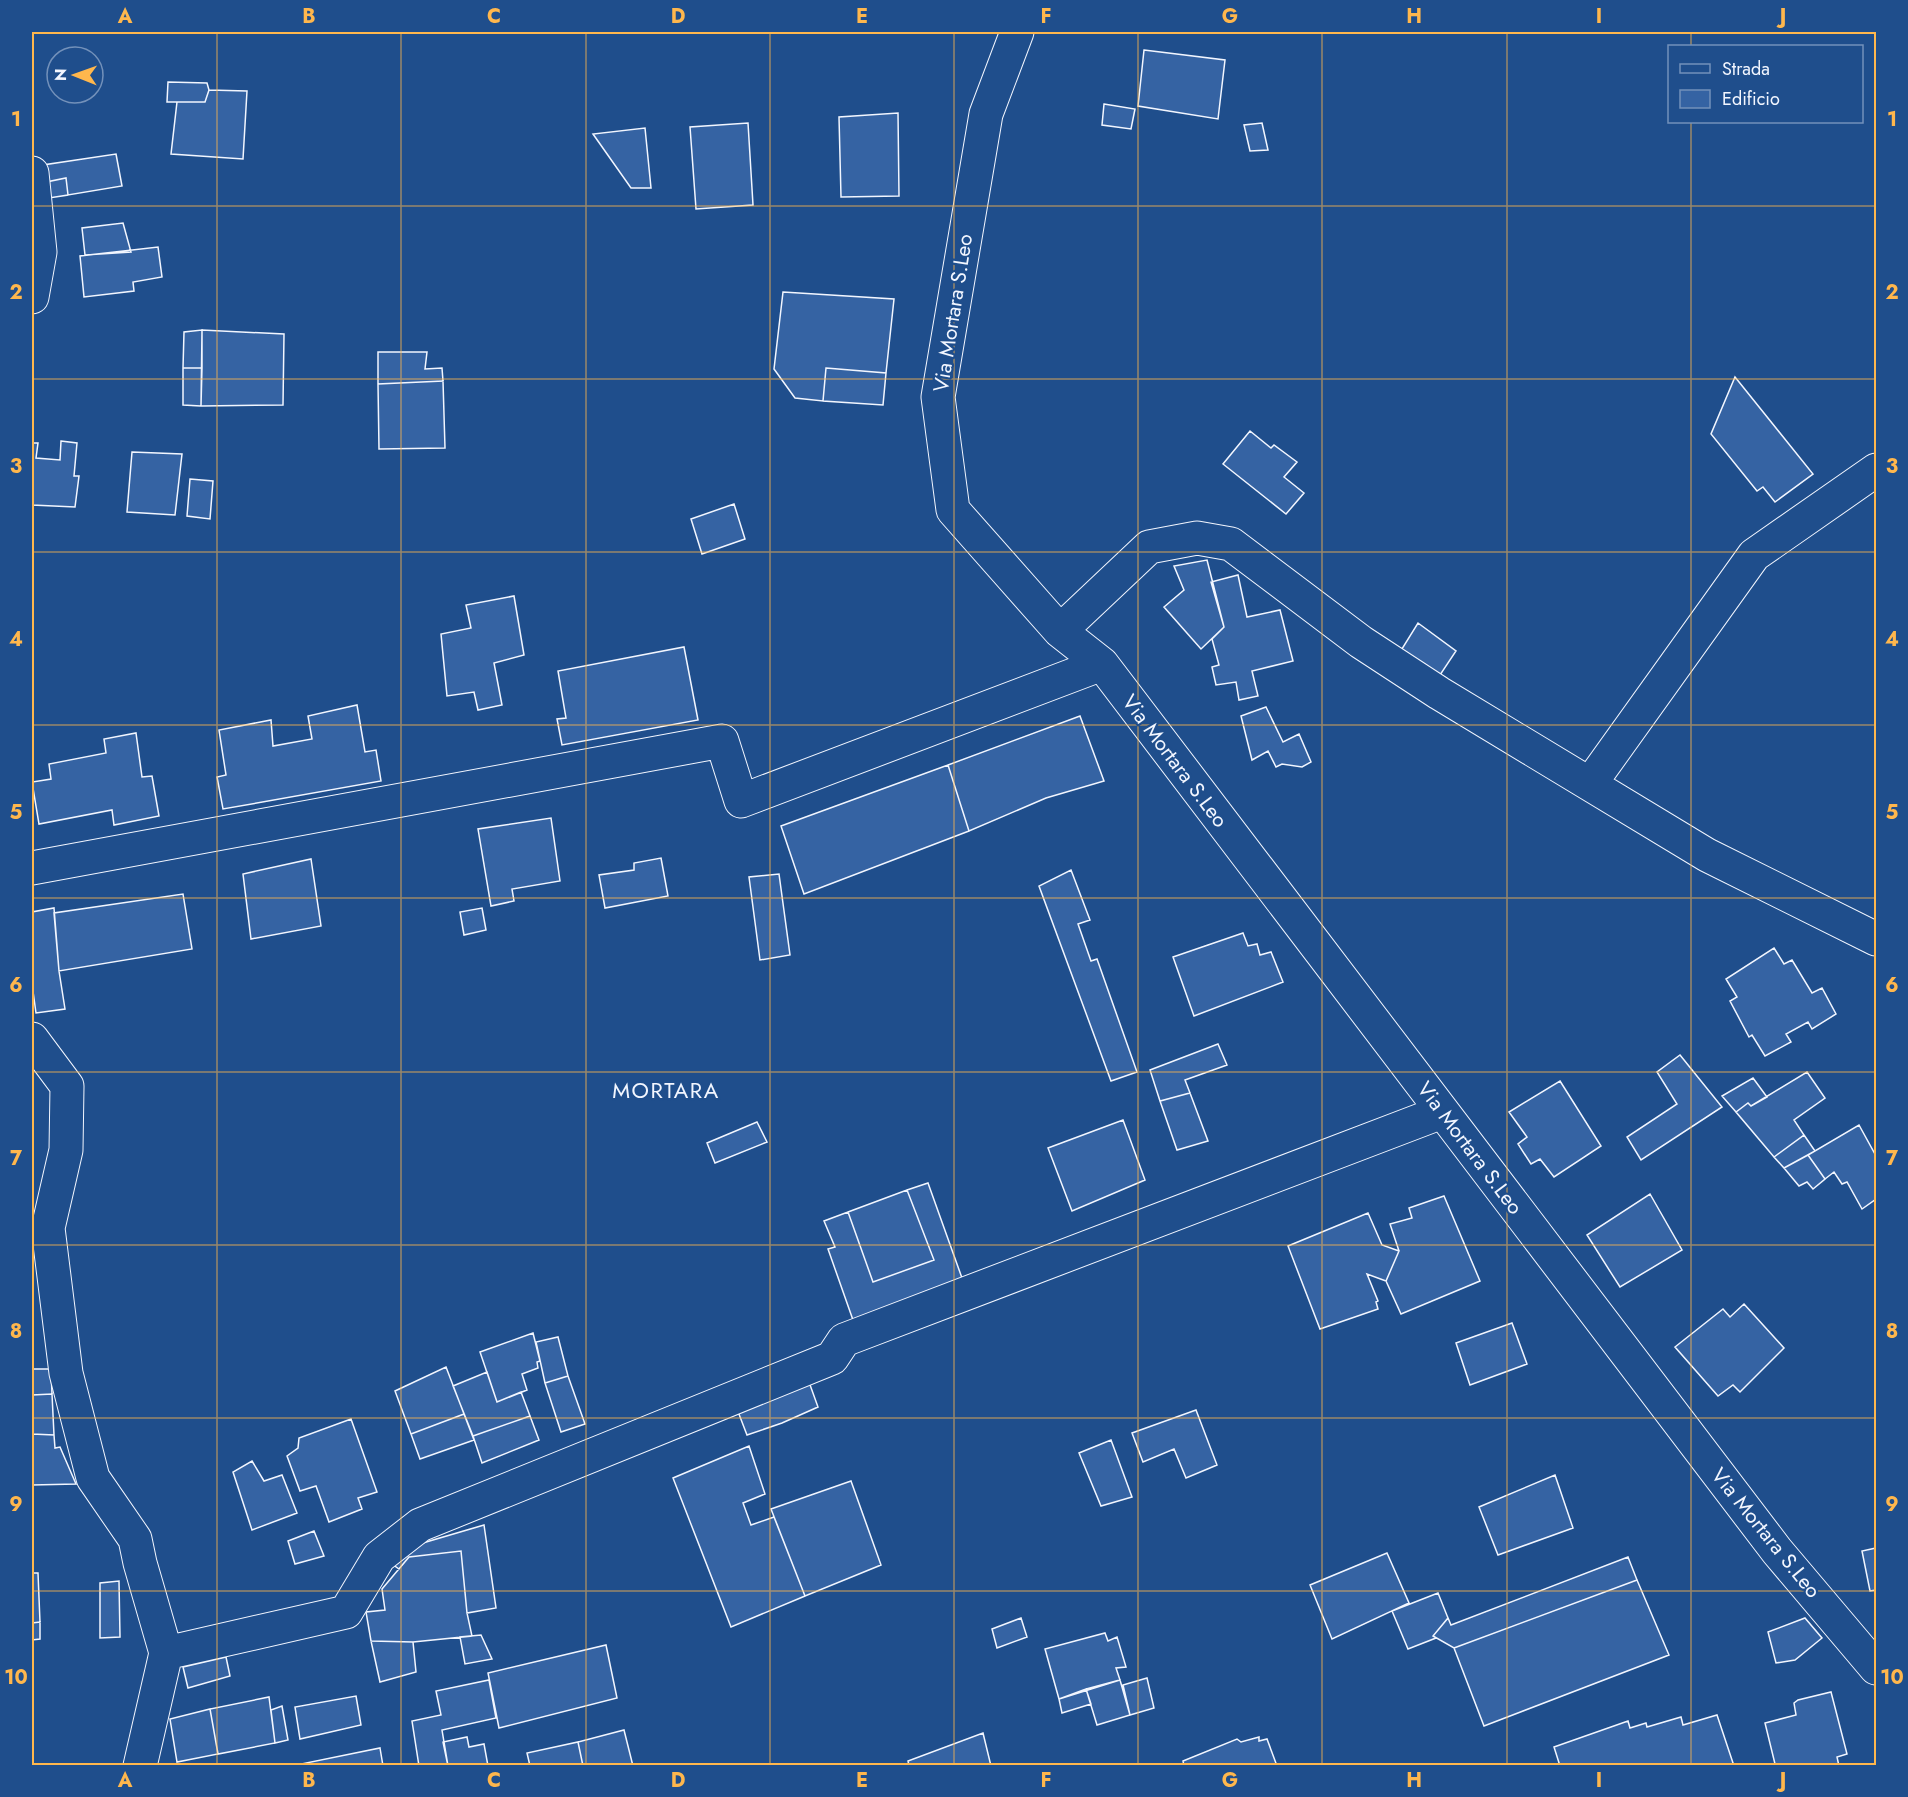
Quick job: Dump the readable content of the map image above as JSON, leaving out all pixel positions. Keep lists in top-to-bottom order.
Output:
{
  "streets": {
    "street": ["Via Mortara S.Leo"]
  },
  "districts": ["MORTARA"],
  "legend": ["Strada", "Edificio"],
  "north": "left",
  "grid": {
    "columns": [
      "A",
      "B",
      "C",
      "D",
      "E",
      "F",
      "G",
      "H",
      "I",
      "J"
    ],
    "rows": [
      "1",
      "2",
      "3",
      "4",
      "5",
      "6",
      "7",
      "8",
      "9",
      "10"
    ]
  }
}
